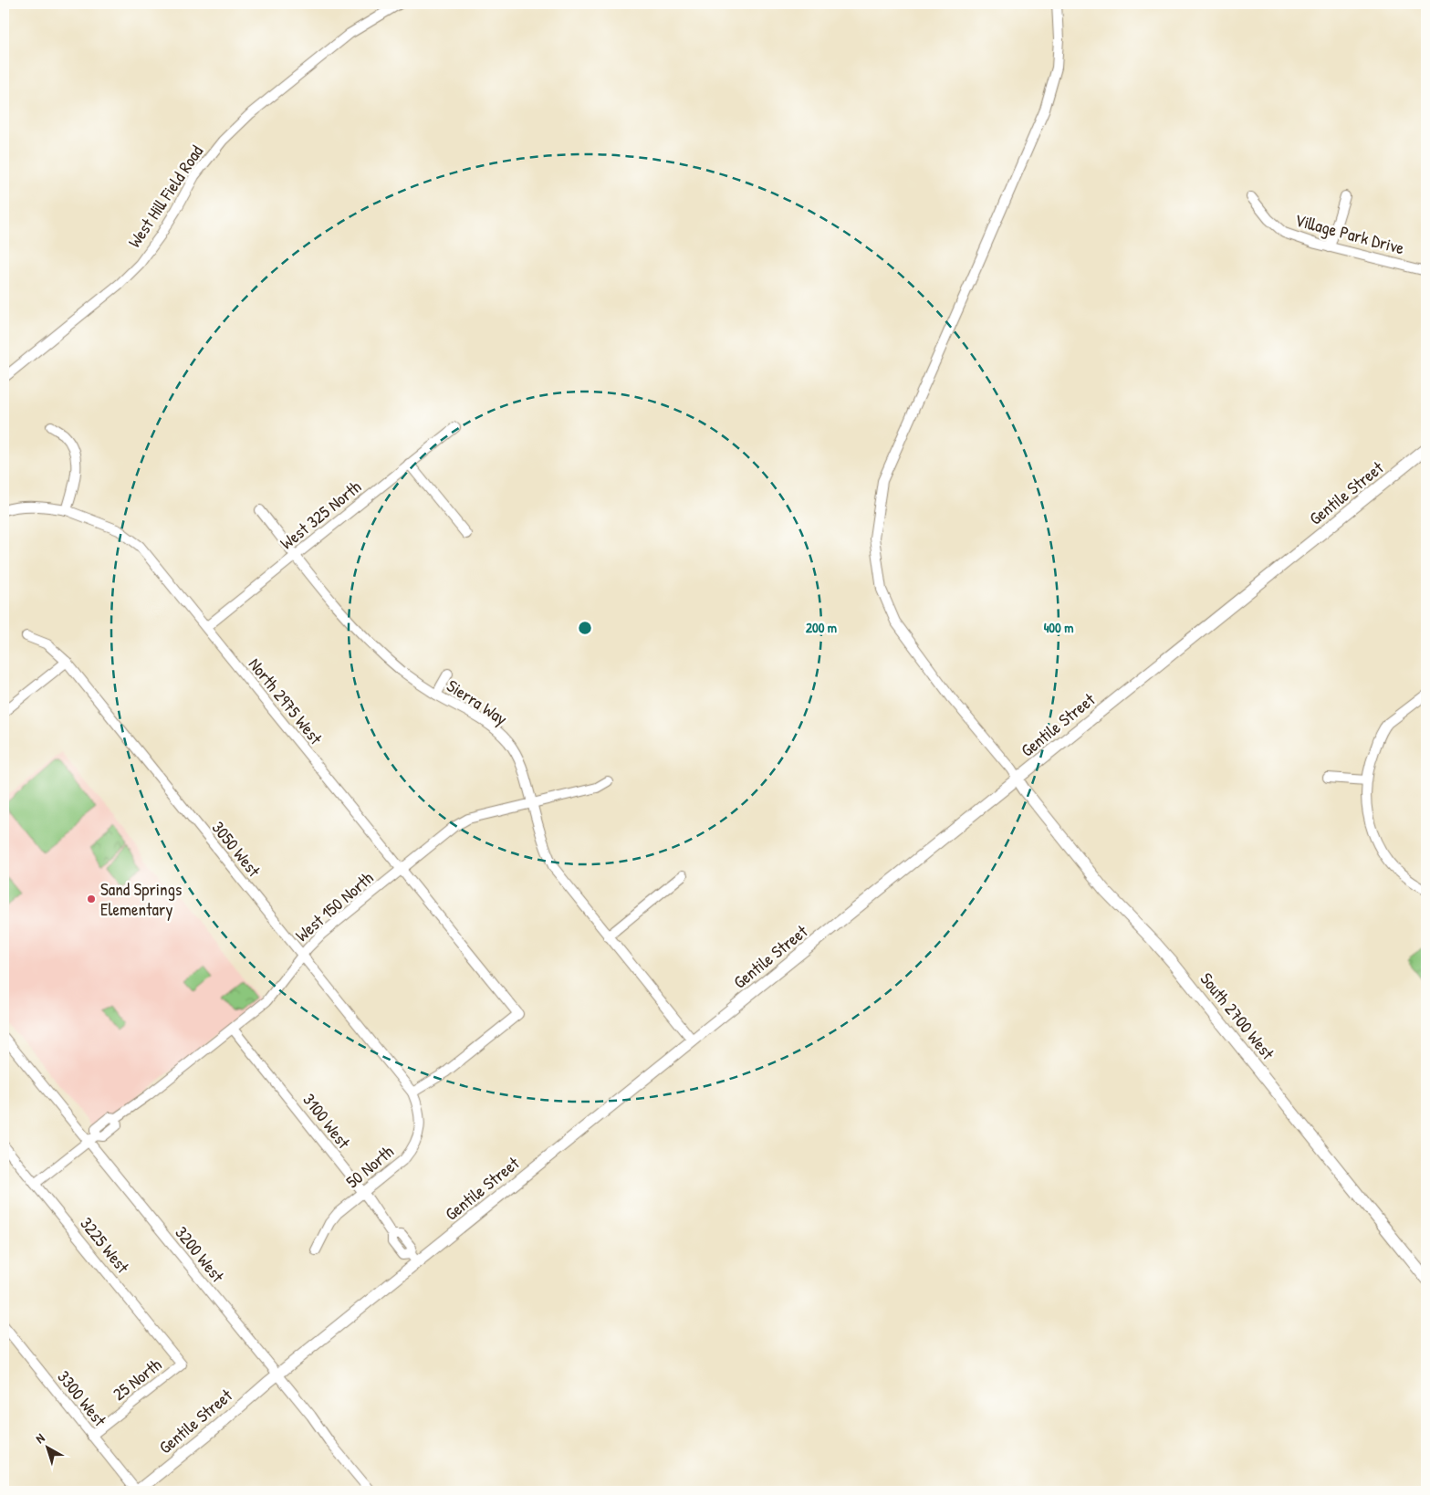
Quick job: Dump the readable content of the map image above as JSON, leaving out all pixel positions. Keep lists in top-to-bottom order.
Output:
{
  "streets": {
    "main road": ["Gentile Street", "South 2700 West"],
    "street": [
      "West Hill Field Road",
      "Village Park Drive",
      "West 325 North",
      "North 2975 West",
      "Sierra Way",
      "3050 West",
      "West 150 North",
      "3100 West",
      "50 North",
      "3225 West",
      "3200 West",
      "25 North",
      "3300 West"
    ]
  },
  "crossings": [
    ["Gentile Street", "Sierra Way"],
    ["Gentile Street", "South 2700 West"],
    ["Gentile Street", "3100 West"],
    ["Gentile Street", "3200 West"],
    ["Gentile Street", "3300 West"],
    ["West 325 North", "North 2975 West"],
    ["West 325 North", "Sierra Way"],
    ["North 2975 West", "3050 West"],
    ["North 2975 West", "West 150 North"],
    ["North 2975 West", "50 North"],
    ["Sierra Way", "West 150 North"],
    ["3050 West", "West 150 North"],
    ["3050 West", "50 North"],
    ["West 150 North", "3100 West"],
    ["West 150 North", "3225 West"],
    ["West 150 North", "3200 West"],
    ["3100 West", "50 North"],
    ["3225 West", "25 North"],
    ["25 North", "3300 West"]
  ],
  "places": ["Sand Springs Elementary"],
  "north": "top left",
  "rings": ["200 m", "400 m"]
}
